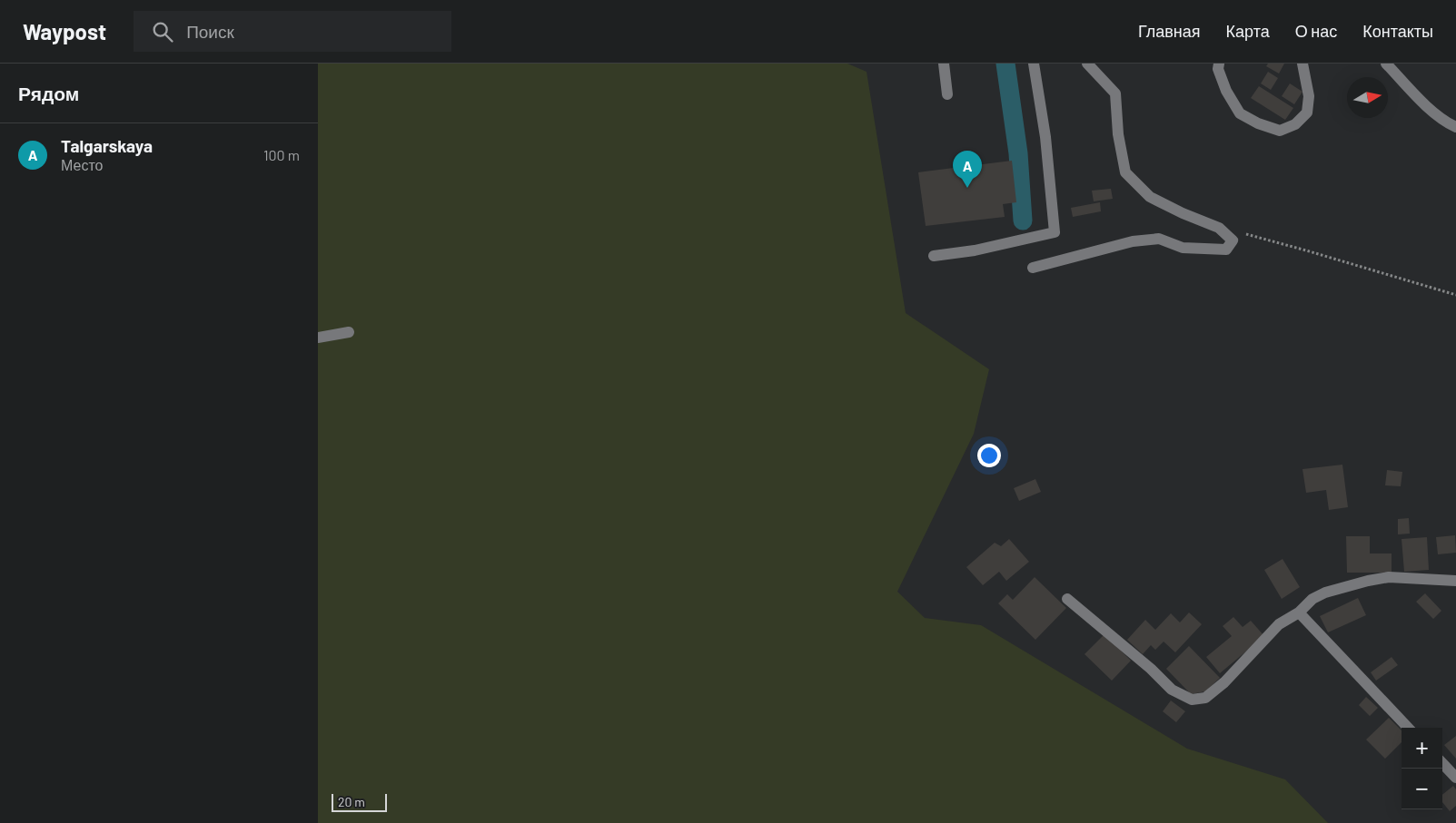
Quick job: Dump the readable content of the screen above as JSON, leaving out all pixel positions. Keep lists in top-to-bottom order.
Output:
{
  "scale_bar": "20 m",
  "north": "right",
  "page": {
    "header": "Waypost",
    "search": "Поиск",
    "nav": [
      "Главная",
      "Карта",
      "О нас",
      "Контакты"
    ],
    "heading": "Рядом",
    "list": [
      {
        "mark": "A",
        "name": "Talgarskaya",
        "note": "Место",
        "value": "100 m"
      }
    ],
    "pins": "A",
    "map_buttons": ["+", "−"],
    "scale": "20 m"
  }
}
